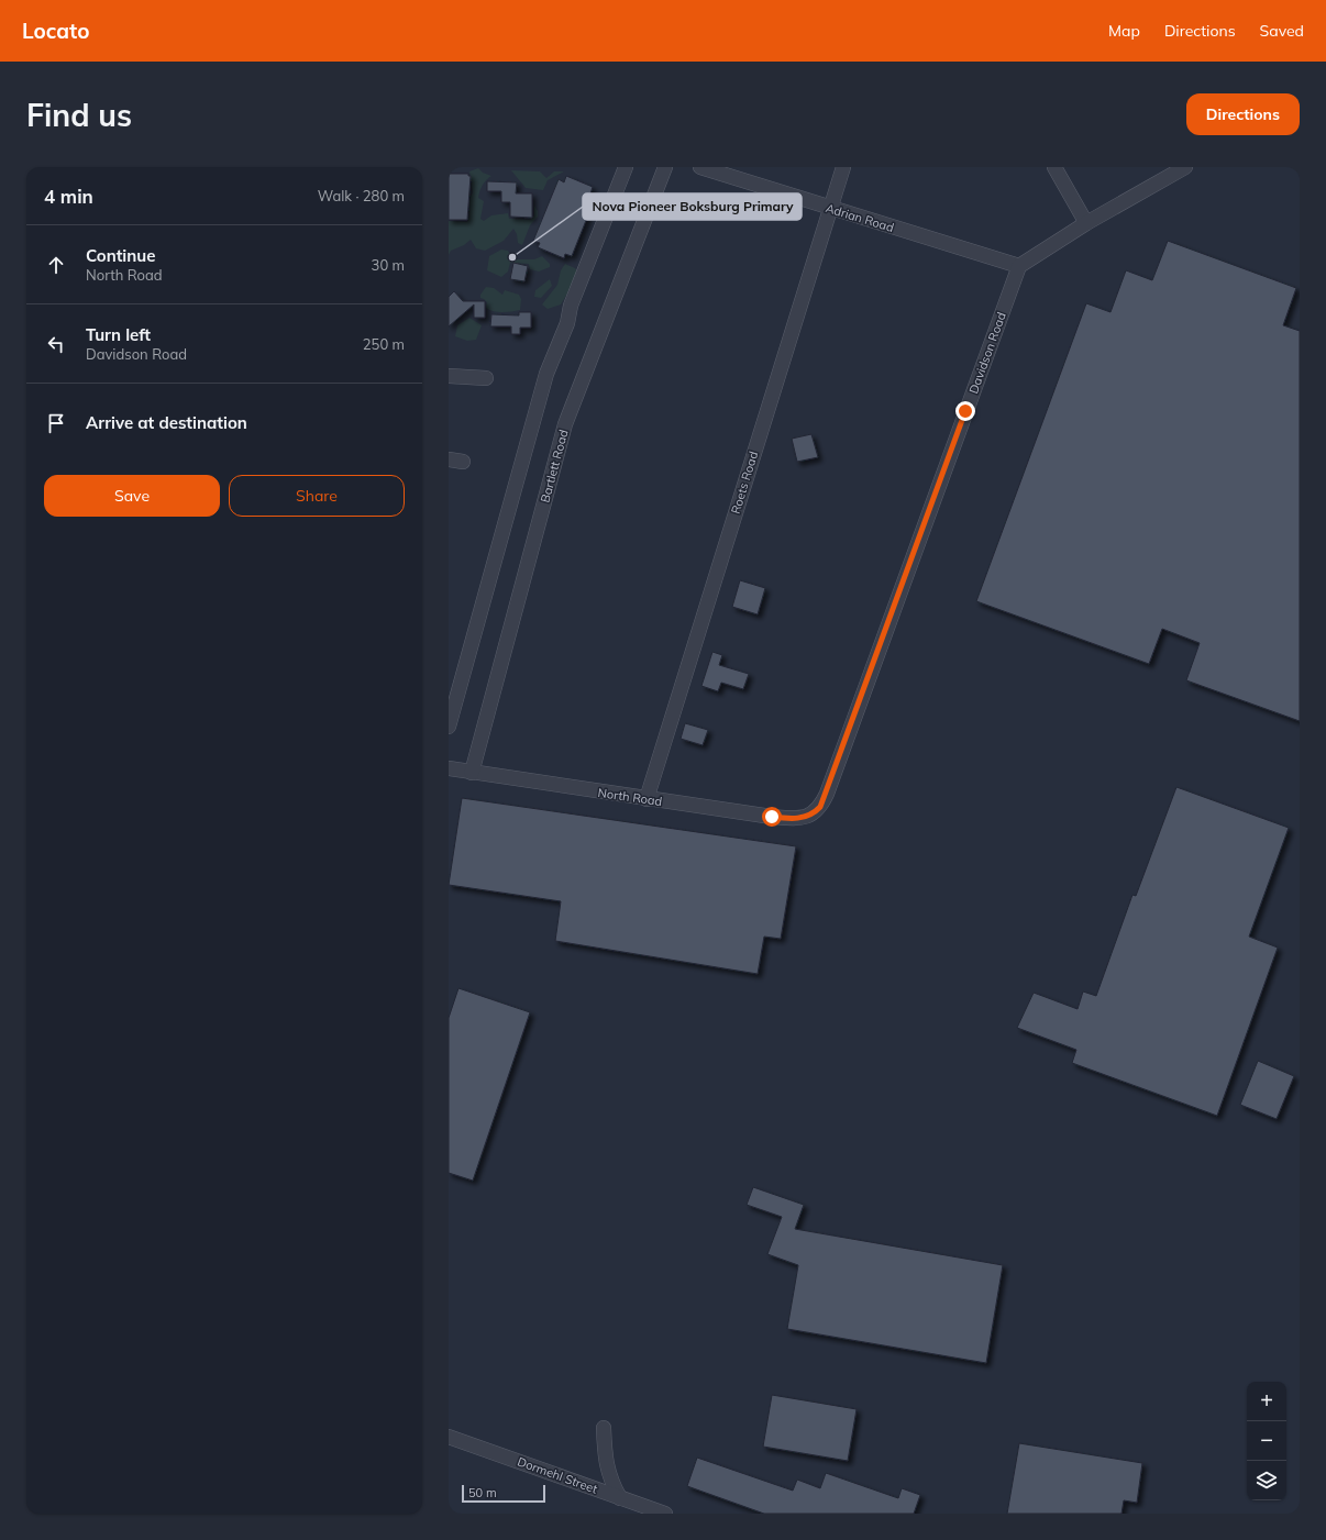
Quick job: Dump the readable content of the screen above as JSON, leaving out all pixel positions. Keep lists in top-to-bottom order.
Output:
{
  "streets": {
    "street": [
      "Adrian Road",
      "Davidson Road",
      "Bartlett Road",
      "Roets Road",
      "North Road",
      "Dormehl Street"
    ]
  },
  "crossings": [
    ["Adrian Road", "Davidson Road"],
    ["Adrian Road", "Roets Road"],
    ["Davidson Road", "North Road"],
    ["Bartlett Road", "North Road"],
    ["Roets Road", "North Road"]
  ],
  "places": ["Nova Pioneer Boksburg Primary"],
  "scale_bar": "50 m",
  "page": {
    "header": "Locato",
    "nav": ["Map", "Directions", "Saved"],
    "buttons": [
      "Directions",
      ["Save", "Share"]
    ],
    "title": "Find us",
    "heading": ["4 min", "Walk · 280 m"],
    "list": [
      ["Continue", "North Road", "30 m"],
      ["Turn left", "Davidson Road", "250 m"],
      "Arrive at destination"
    ],
    "map_buttons": ["+", "−"],
    "scale": "50 m"
  }
}
